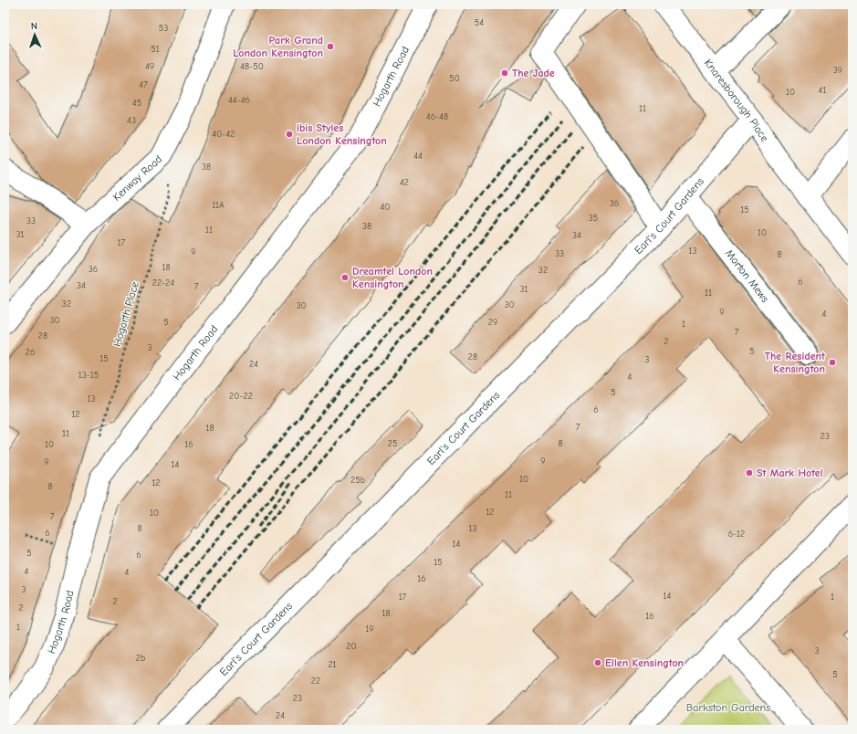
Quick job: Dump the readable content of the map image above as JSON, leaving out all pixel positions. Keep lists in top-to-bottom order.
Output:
{
  "streets": {
    "street": [
      "Hogarth Road",
      "Knaresborough Place",
      "Kenway Road",
      "Earl's Court Gardens",
      "Morton Mews"
    ],
    "path": ["Hogarth Place"]
  },
  "crossings": [
    ["Knaresborough Place", "Earl's Court Gardens"],
    ["Kenway Road", "Hogarth Place"],
    ["Earl's Court Gardens", "Morton Mews"]
  ],
  "parks": ["Barkston Gardens"],
  "places": [
    "Park Grand London Kensington",
    "The Jade",
    "ibis Styles London Kensington",
    "Dreamtel London Kensington",
    "The Resident Kensington",
    "St Mark Hotel",
    "Ellen Kensington"
  ],
  "house_numbers": [
    "54",
    "53",
    "51",
    "49",
    "48-50",
    "39",
    "50",
    "47",
    "41",
    "10",
    "44-46",
    "45",
    "11",
    "46-48",
    "43",
    "40-42",
    "44",
    "38",
    "42",
    "36",
    "11A",
    "40",
    "15",
    "35",
    "33",
    "38",
    "11",
    "10",
    "31",
    "34",
    "17",
    "13",
    "9",
    "33",
    "8",
    "18",
    "36",
    "32",
    "6",
    "22-24",
    "34",
    "7",
    "31",
    "11",
    "32",
    "30",
    "30",
    "9",
    "4",
    "30",
    "5",
    "29",
    "1",
    "7",
    "28",
    "2",
    "3",
    "5",
    "26",
    "28",
    "15",
    "3",
    "24",
    "13-15",
    "4",
    "5",
    "20-22",
    "13",
    "6",
    "12",
    "7",
    "18",
    "11",
    "23",
    "25",
    "8",
    "10",
    "16",
    "9",
    "9",
    "14",
    "10",
    "25b",
    "12",
    "8",
    "11",
    "12",
    "10",
    "7",
    "8",
    "13",
    "6",
    "6-12",
    "14",
    "5",
    "6",
    "15",
    "4",
    "4",
    "16",
    "3",
    "14",
    "17",
    "1",
    "2",
    "2",
    "18",
    "16",
    "1",
    "19",
    "20",
    "3",
    "2b",
    "21",
    "5",
    "22",
    "23",
    "24"
  ],
  "north": "top"
}
